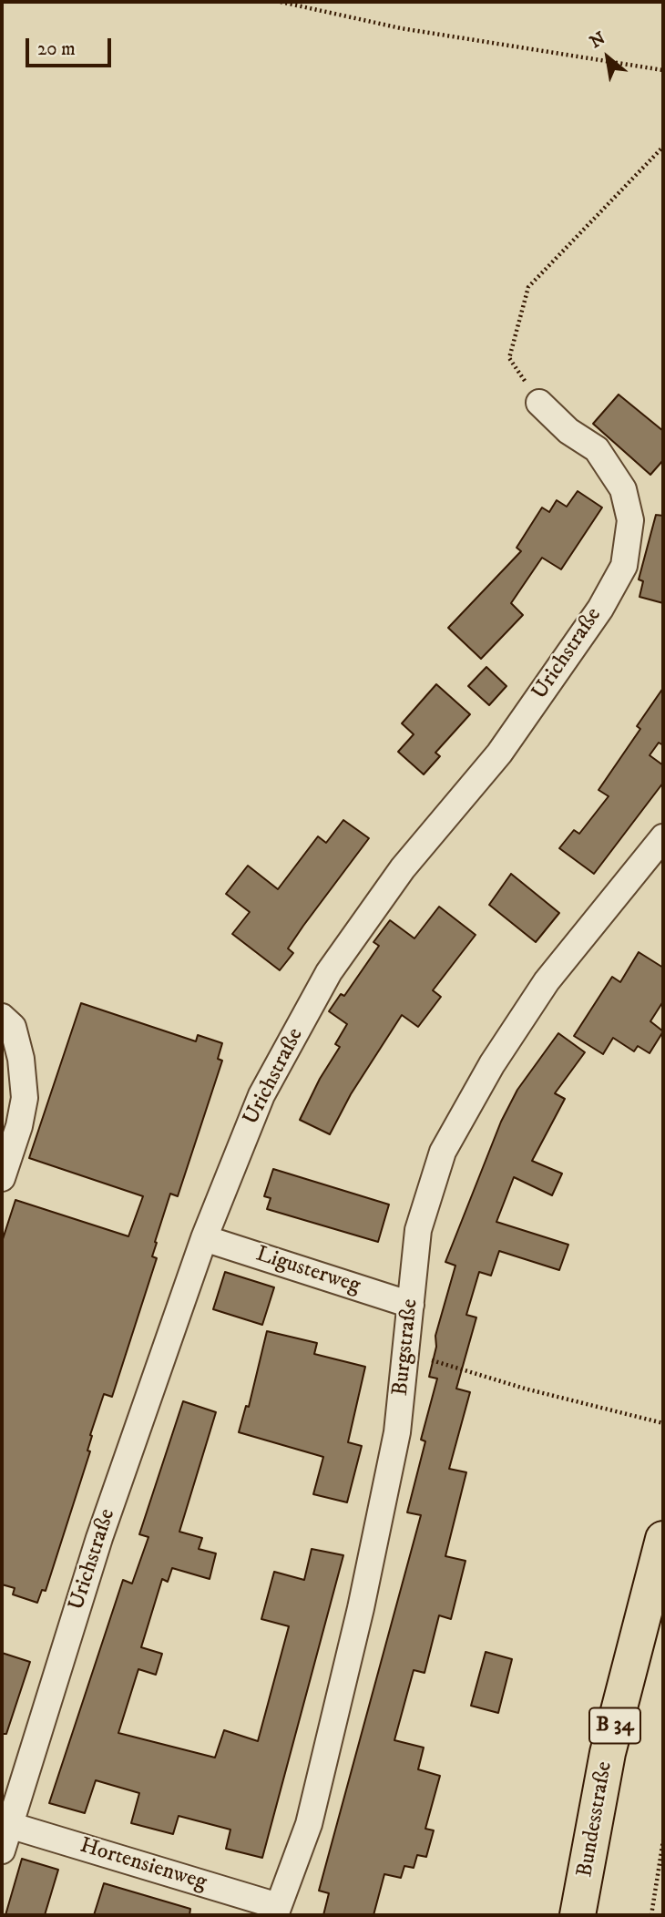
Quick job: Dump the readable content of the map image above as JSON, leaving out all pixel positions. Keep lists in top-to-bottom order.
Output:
{
  "streets": {
    "main road": ["B 34", "Bundesstraße"],
    "street": [
      "Urichstraße",
      "Ligusterweg",
      "Burgstraße",
      "Hortensienweg"
    ]
  },
  "crossings": [
    ["Urichstraße", "Ligusterweg"],
    ["Urichstraße", "Hortensienweg"],
    ["Ligusterweg", "Burgstraße"],
    ["Burgstraße", "Hortensienweg"]
  ],
  "scale_bar": "20 m",
  "north": "top left"
}
